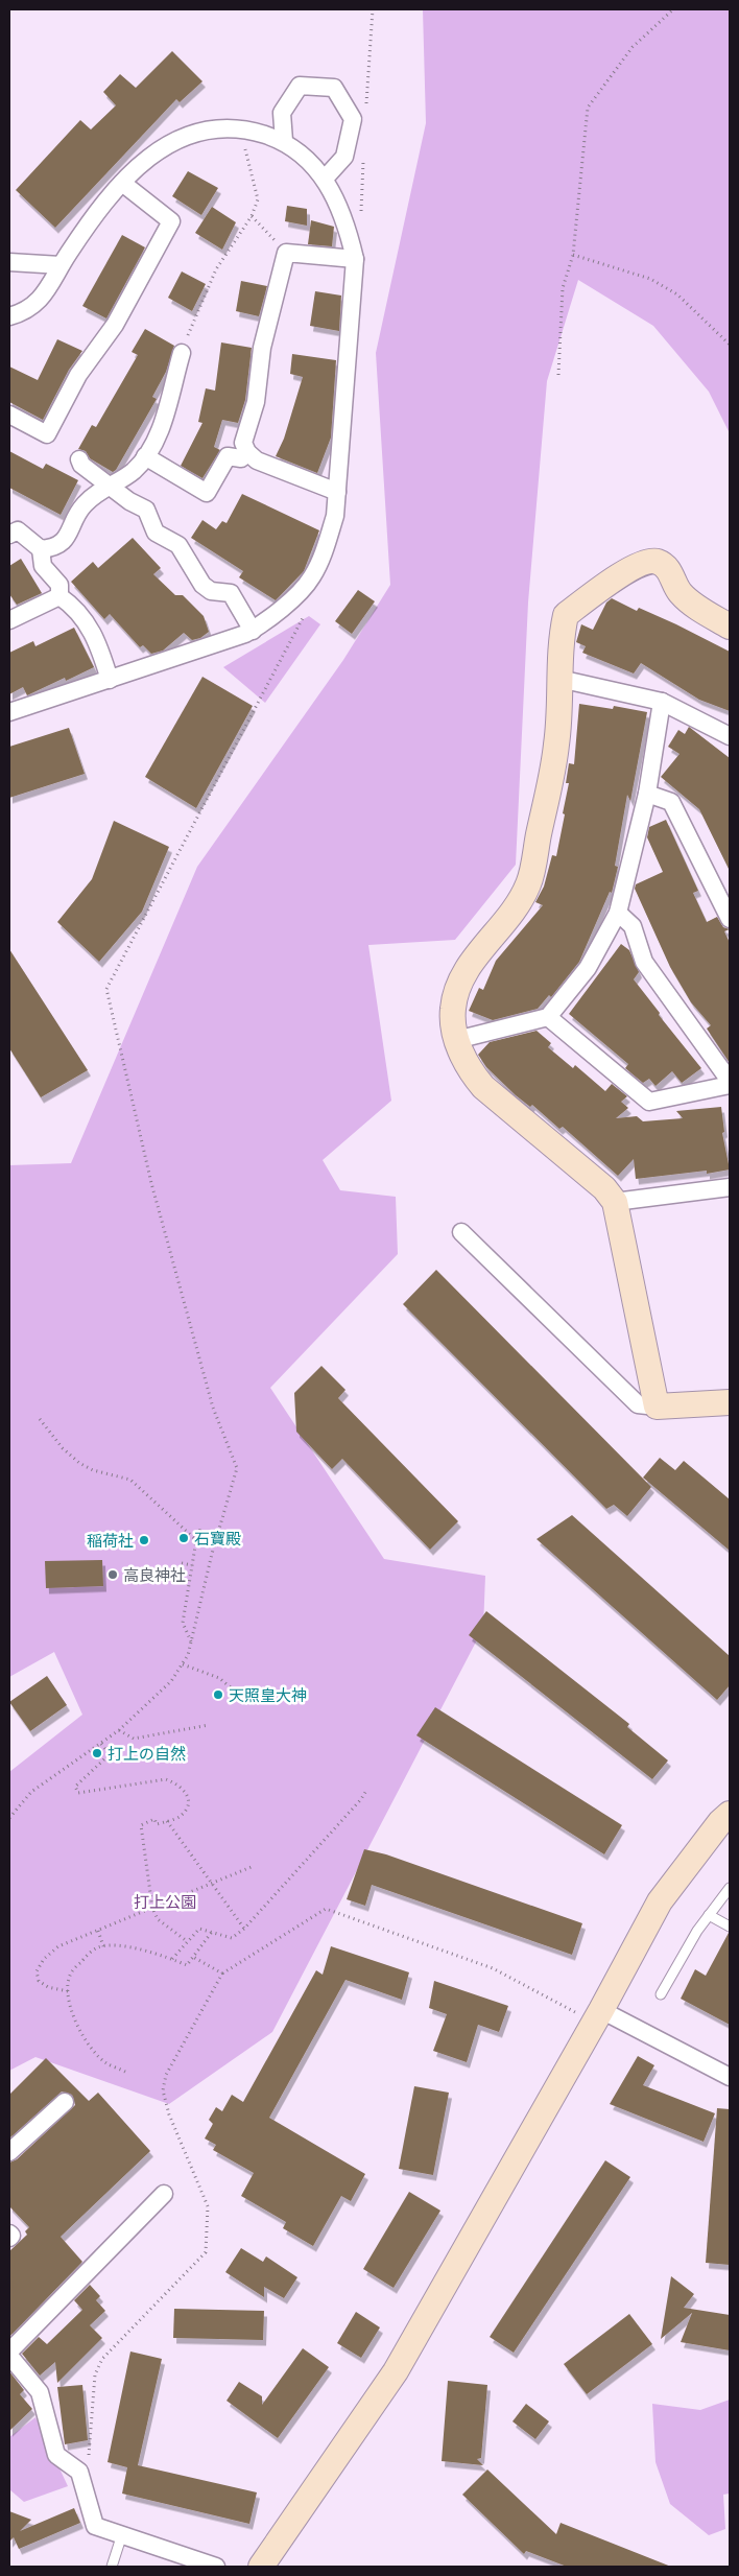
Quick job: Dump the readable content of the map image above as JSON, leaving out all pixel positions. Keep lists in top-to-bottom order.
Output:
{
  "parks": ["打上公園"],
  "places": [
    "石寶殿",
    "稲荷社",
    "高良神社",
    "天照皇大神",
    "打上の自然"
  ]
}
